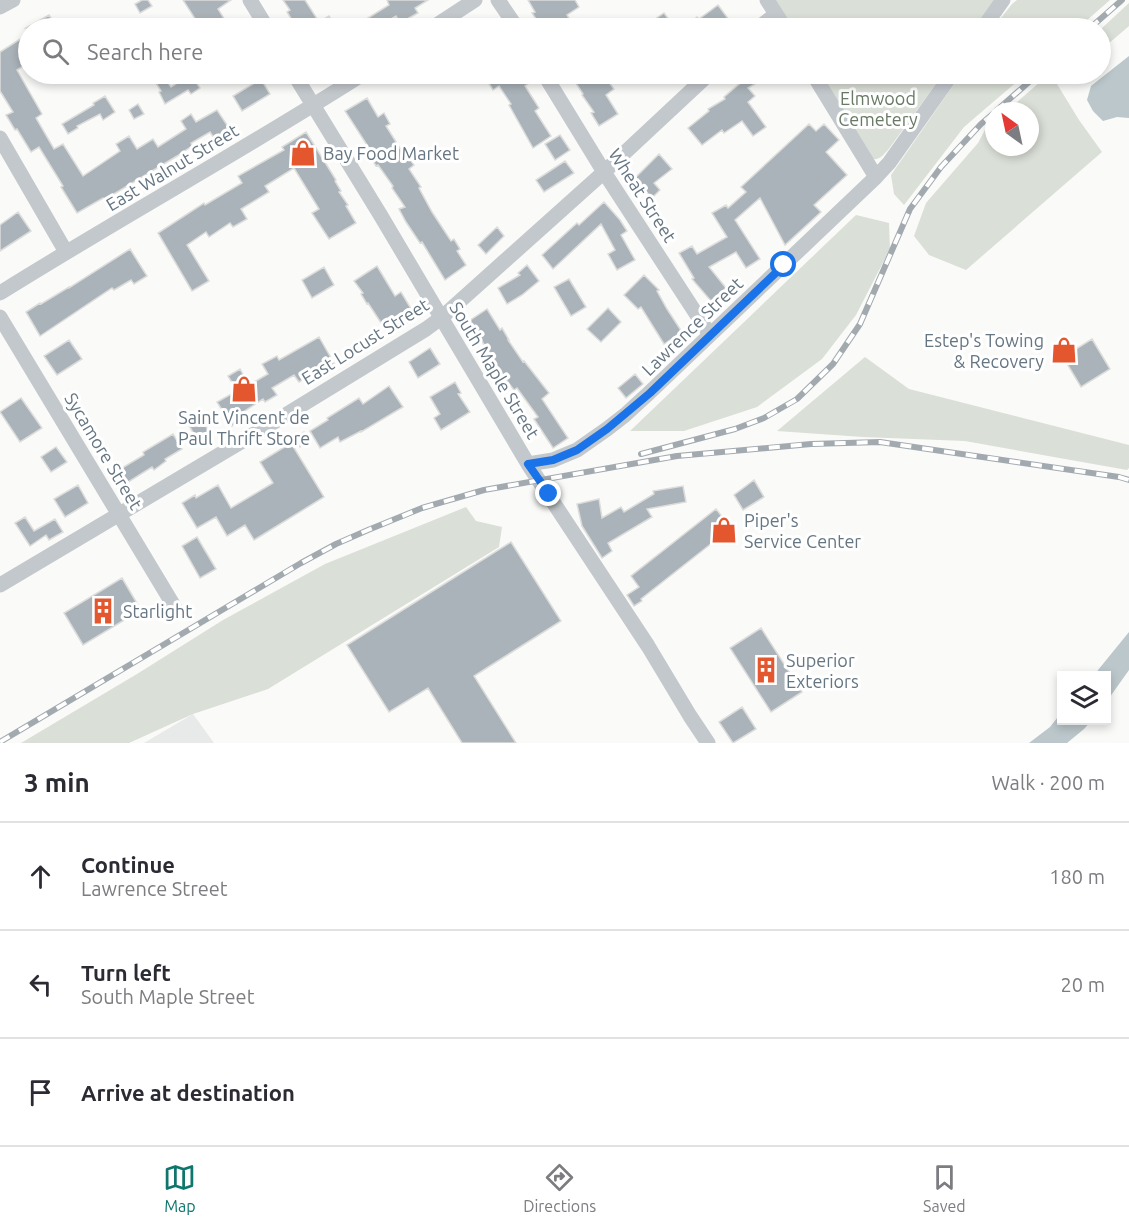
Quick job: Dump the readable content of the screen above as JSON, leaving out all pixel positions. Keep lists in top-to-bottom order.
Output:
{
  "streets": {
    "street": [
      "East Walnut Street",
      "Wheat Street",
      "Lawrence Street",
      "East Locust Street",
      "South Maple Street",
      "Sycamore Street"
    ]
  },
  "crossings": [
    ["East Walnut Street", "South Maple Street"],
    ["Wheat Street", "Lawrence Street"],
    ["Wheat Street", "East Locust Street"],
    ["Lawrence Street", "South Maple Street"],
    ["East Locust Street", "South Maple Street"],
    ["East Locust Street", "Sycamore Street"]
  ],
  "parks": ["Elmwood Cemetery"],
  "places": {
    "shop": [
      "Bay Food Market",
      "Estep's Towing & Recovery",
      "Saint Vincent de Paul Thrift Store",
      "Piper's Service Center"
    ],
    "building": ["Starlight", "Superior Exteriors"]
  },
  "north": "top left",
  "page": {
    "search": "Search here",
    "heading": ["3 min", "Walk · 200 m"],
    "list": [
      ["Continue", "Lawrence Street", "180 m"],
      ["Turn left", "South Maple Street", "20 m"],
      "Arrive at destination"
    ],
    "nav": ["Map", "Directions", "Saved"]
  }
}
